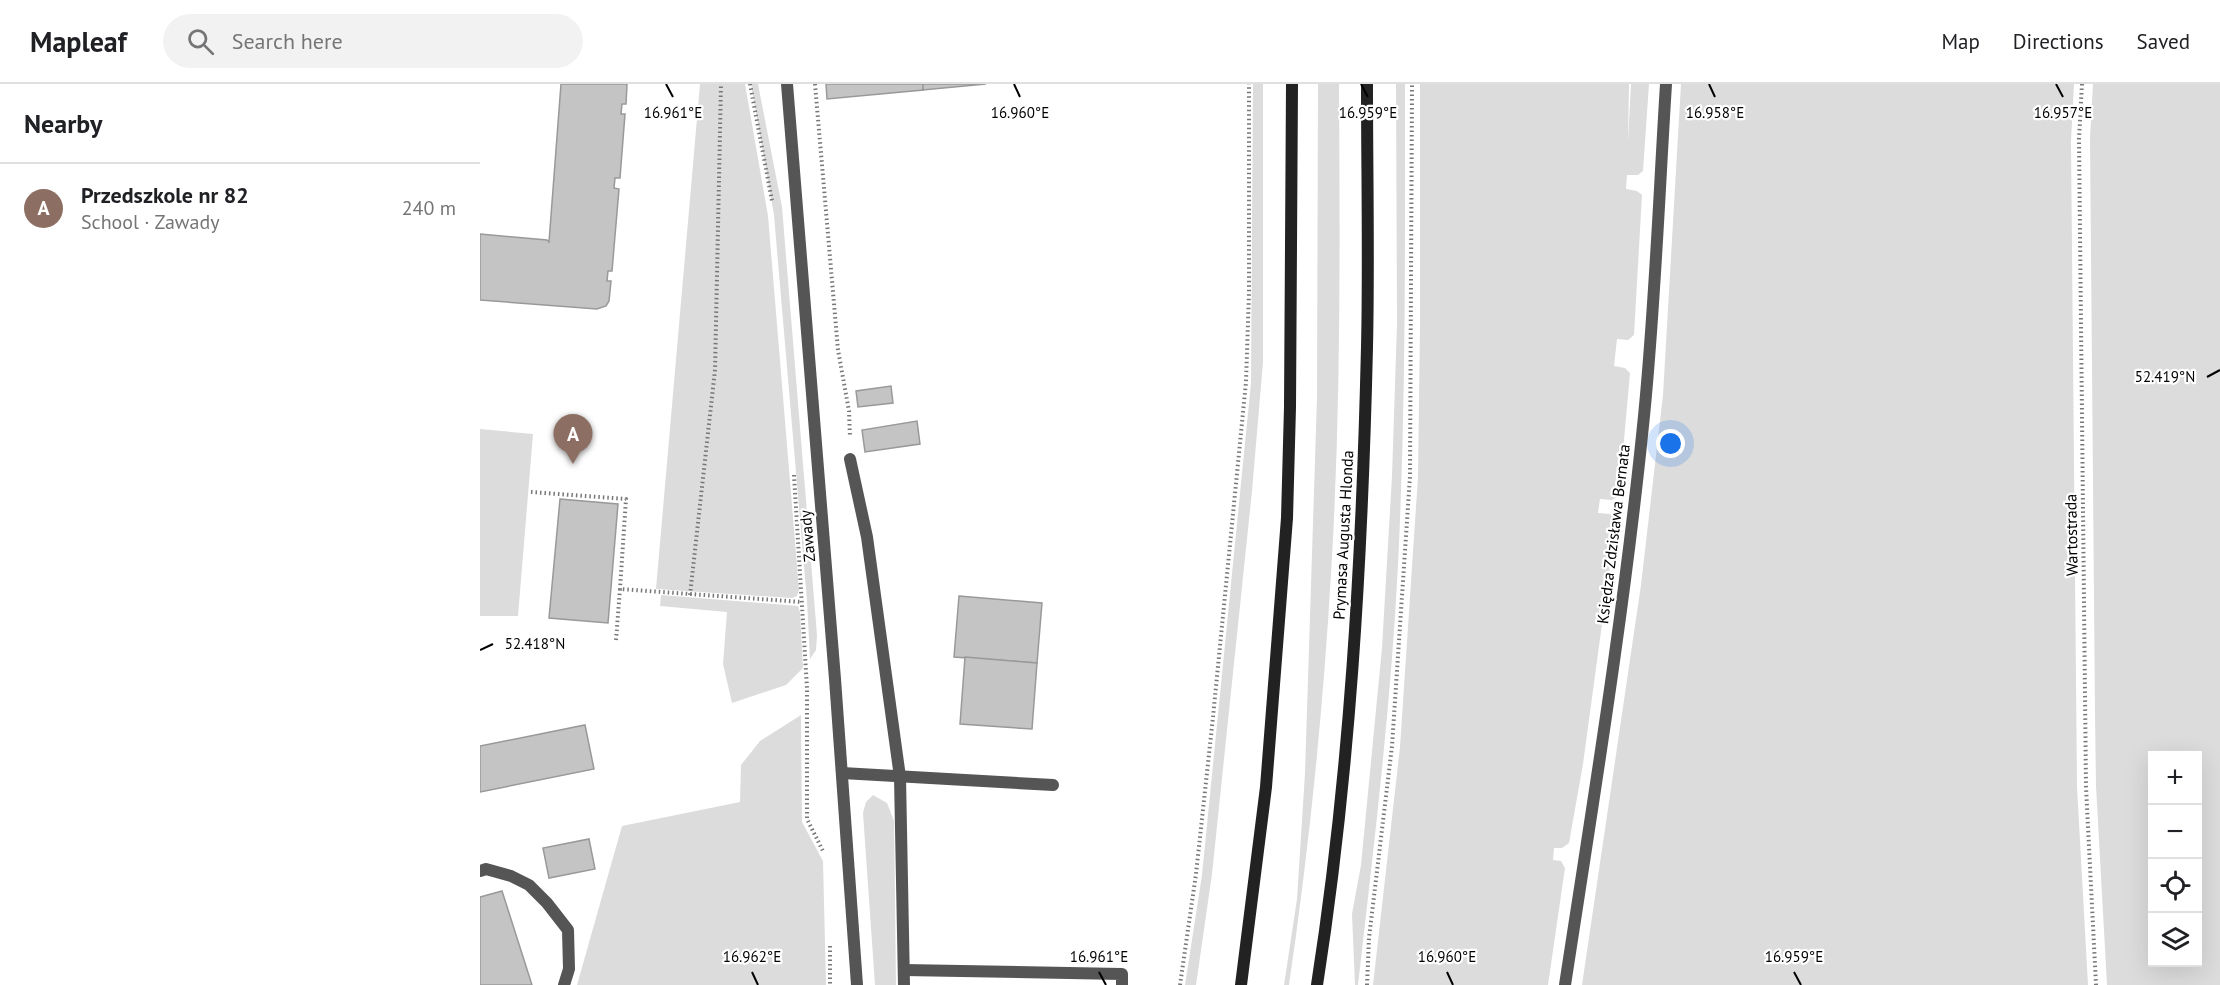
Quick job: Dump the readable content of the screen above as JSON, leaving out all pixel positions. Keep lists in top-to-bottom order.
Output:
{
  "streets": {
    "main road": ["Prymasa Augusta Hlonda"],
    "street": ["Księdza Zdzisława Bernata", "Zawady"],
    "path": ["Wartostrada"]
  },
  "page": {
    "header": "Mapleaf",
    "search": "Search here",
    "nav": ["Map", "Directions", "Saved"],
    "heading": "Nearby",
    "list": [
      {
        "mark": "A",
        "name": "Przedszkole nr 82",
        "note": "School · Zawady",
        "value": "240 m"
      }
    ],
    "pins": "A",
    "map_buttons": ["+", "−"]
  },
  "coordinates": [
    "16.959°E",
    "16.957°E",
    "16.961°E",
    "16.960°E",
    "16.958°E",
    "52.419°N",
    "52.418°N",
    "16.962°E"
  ]
}
